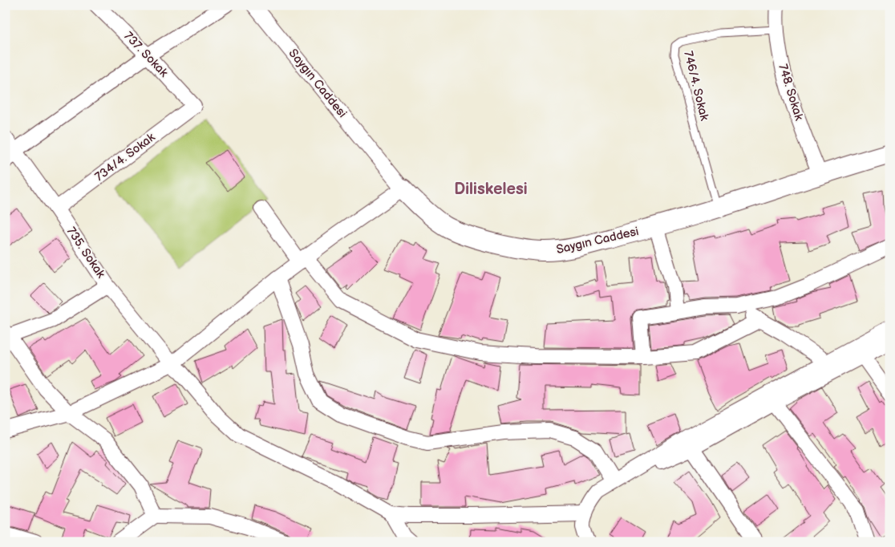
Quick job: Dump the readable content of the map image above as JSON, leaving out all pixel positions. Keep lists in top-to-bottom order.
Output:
{
  "streets": {
    "street": [
      "737. Sokak",
      "Saygın Caddesi",
      "748. Sokak",
      "734/4. Sokak",
      "735. Sokak"
    ],
    "lane": ["746/4. Sokak"]
  },
  "crossings": [
    ["737. Sokak", "734/4. Sokak"],
    ["Saygın Caddesi", "746/4. Sokak"],
    ["Saygın Caddesi", "748. Sokak"],
    ["746/4. Sokak", "748. Sokak"],
    ["734/4. Sokak", "735. Sokak"]
  ],
  "districts": ["Diliskelesi"]
}
